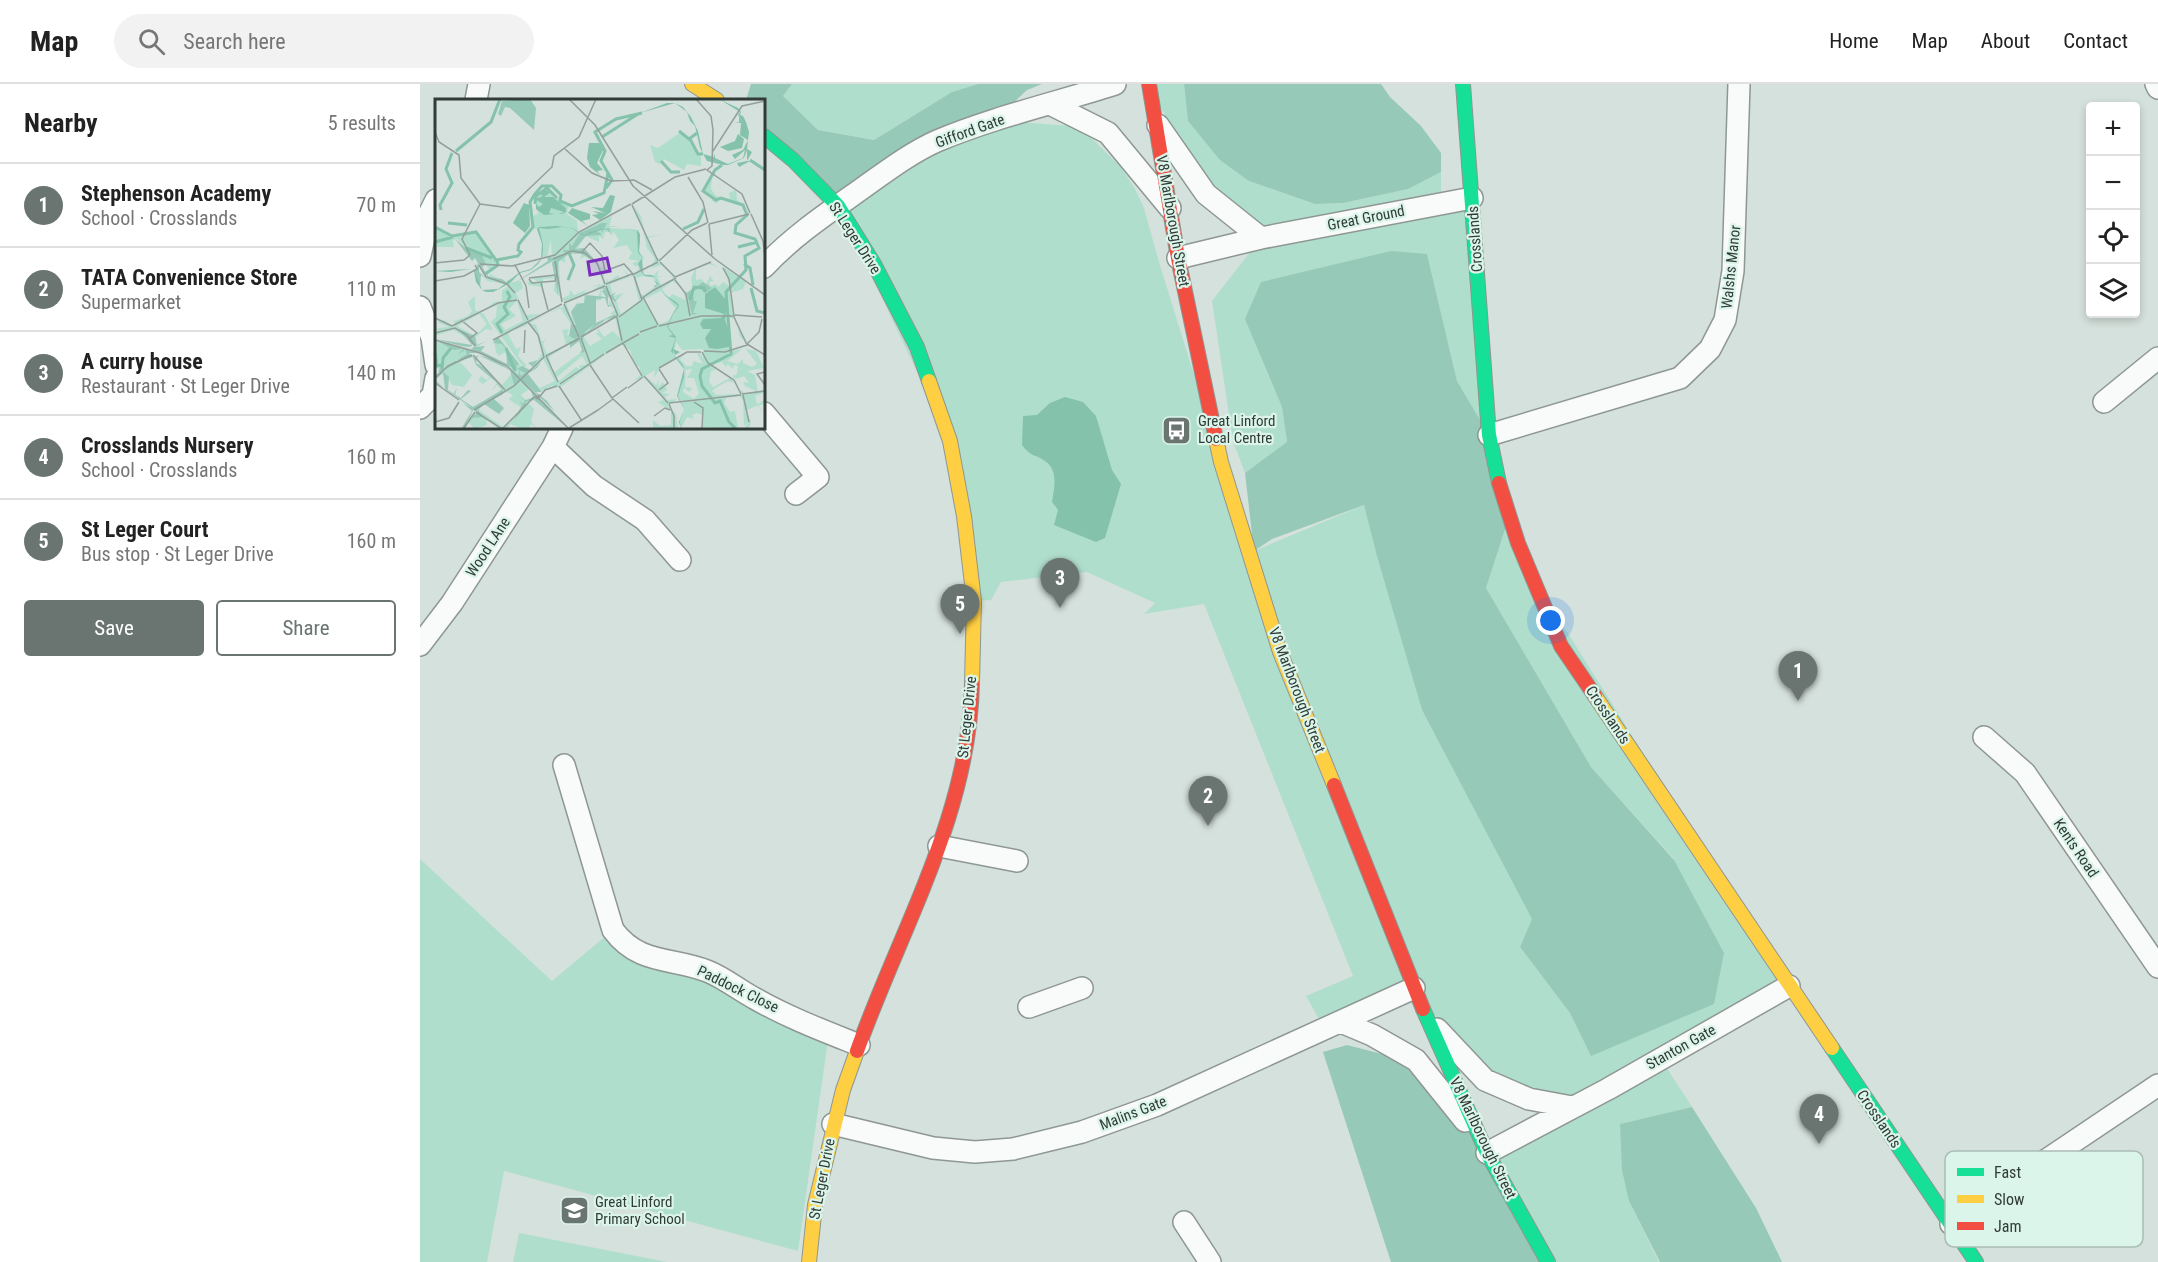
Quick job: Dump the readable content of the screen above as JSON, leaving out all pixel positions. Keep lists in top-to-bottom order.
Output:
{
  "streets": {
    "street": [
      "Gifford Gate",
      "Great Ground",
      "V8 Marlborough Street",
      "St Leger Drive",
      "Crosslands",
      "Walshs Manor",
      "Wood LAne",
      "Kents Road",
      "Paddock Close",
      "Stanton Gate",
      "Malins Gate"
    ]
  },
  "crossings": [
    ["Gifford Gate", "St Leger Drive"],
    ["Great Ground", "V8 Marlborough Street"],
    ["Great Ground", "Crosslands"],
    ["V8 Marlborough Street", "Stanton Gate"],
    ["V8 Marlborough Street", "Malins Gate"],
    ["St Leger Drive", "Paddock Close"],
    ["St Leger Drive", "Malins Gate"],
    ["Crosslands", "Walshs Manor"],
    ["Crosslands", "Stanton Gate"]
  ],
  "places": {
    "bus stop": ["Great Linford Local Centre"],
    "school or university": ["Great Linford Primary School"]
  },
  "legend": ["Fast", "Slow", "Jam"],
  "page": {
    "header": "Map",
    "search": "Search here",
    "nav": [
      "Home",
      "Map",
      "About",
      "Contact"
    ],
    "heading": ["Nearby", "5 results"],
    "map_buttons": ["+", "−"],
    "list": [
      {
        "mark": "1",
        "name": "Stephenson Academy",
        "note": "School · Crosslands",
        "value": "70 m"
      },
      {
        "mark": "2",
        "name": "TATA Convenience Store",
        "note": "Supermarket",
        "value": "110 m"
      },
      {
        "mark": "3",
        "name": "A curry house",
        "note": "Restaurant · St Leger Drive",
        "value": "140 m"
      },
      {
        "mark": "4",
        "name": "Crosslands Nursery",
        "note": "School · Crosslands",
        "value": "160 m"
      },
      {
        "mark": "5",
        "name": "St Leger Court",
        "note": "Bus stop · St Leger Drive",
        "value": "160 m"
      }
    ],
    "pins": [
      "3",
      "5",
      "1",
      "2",
      "4"
    ],
    "buttons": ["Save", "Share"]
  }
}
